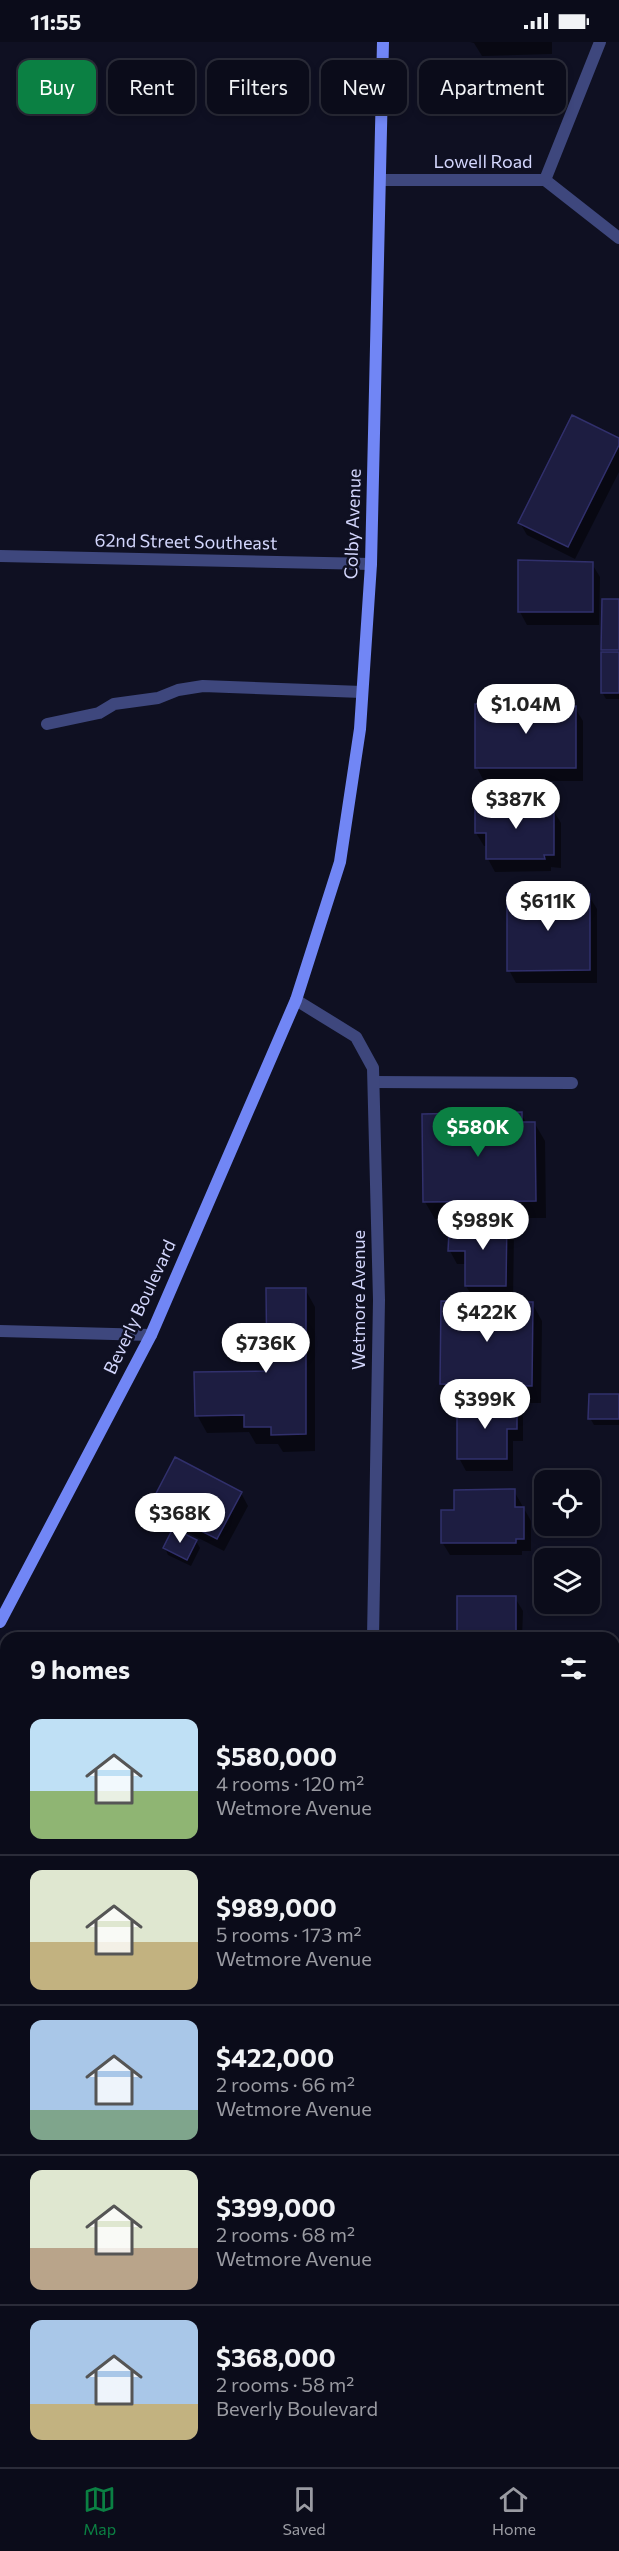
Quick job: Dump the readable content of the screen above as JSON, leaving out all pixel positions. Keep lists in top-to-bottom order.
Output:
{
  "streets": {
    "main road": ["Colby Avenue", "Beverly Boulevard"],
    "street": ["Lowell Road", "62nd Street Southeast", "Wetmore Avenue"]
  },
  "crossings": [
    ["Lowell Road", "Colby Avenue"],
    ["Colby Avenue", "62nd Street Southeast"],
    ["Colby Avenue", "Wetmore Avenue"],
    ["Colby Avenue", "Beverly Boulevard"],
    ["Wetmore Avenue", "Beverly Boulevard"]
  ],
  "page": {
    "status": "11:55",
    "chip": [
      "Buy",
      "Rent",
      "Filters",
      "New",
      "Apartment"
    ],
    "price": [
      "$1.04M",
      "$387K",
      "$611K",
      "$580K",
      "$989K",
      "$422K",
      "$736K",
      "$399K",
      "$368K"
    ],
    "heading": "9 homes",
    "list": [
      {
        "name": "$580,000",
        "note": "4 rooms · 120 m² · Wetmore Avenue"
      },
      {
        "name": "$989,000",
        "note": "5 rooms · 173 m² · Wetmore Avenue"
      },
      {
        "name": "$422,000",
        "note": "2 rooms · 66 m² · Wetmore Avenue"
      },
      {
        "name": "$399,000",
        "note": "2 rooms · 68 m² · Wetmore Avenue"
      },
      {
        "name": "$368,000",
        "note": "2 rooms · 58 m² · Beverly Boulevard"
      }
    ],
    "tabs": ["Map", "Saved", "Home"]
  }
}
